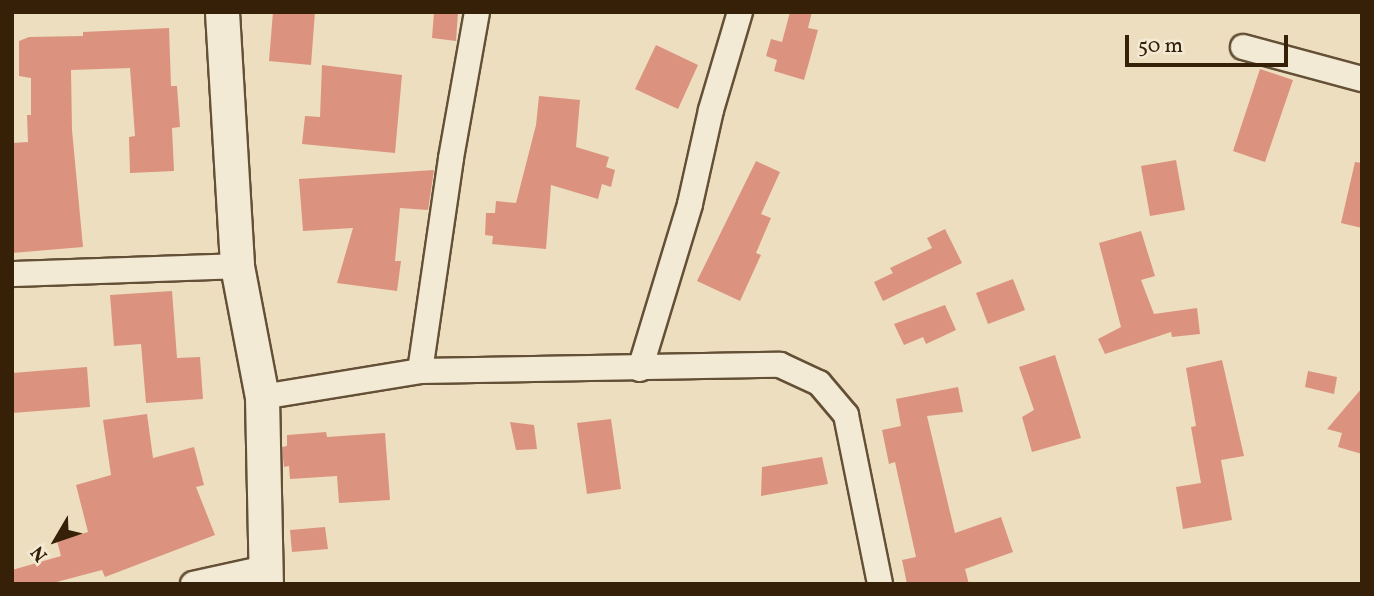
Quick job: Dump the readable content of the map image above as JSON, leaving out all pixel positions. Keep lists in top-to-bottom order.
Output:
{
  "scale_bar": "50 m",
  "north": "bottom left"
}
